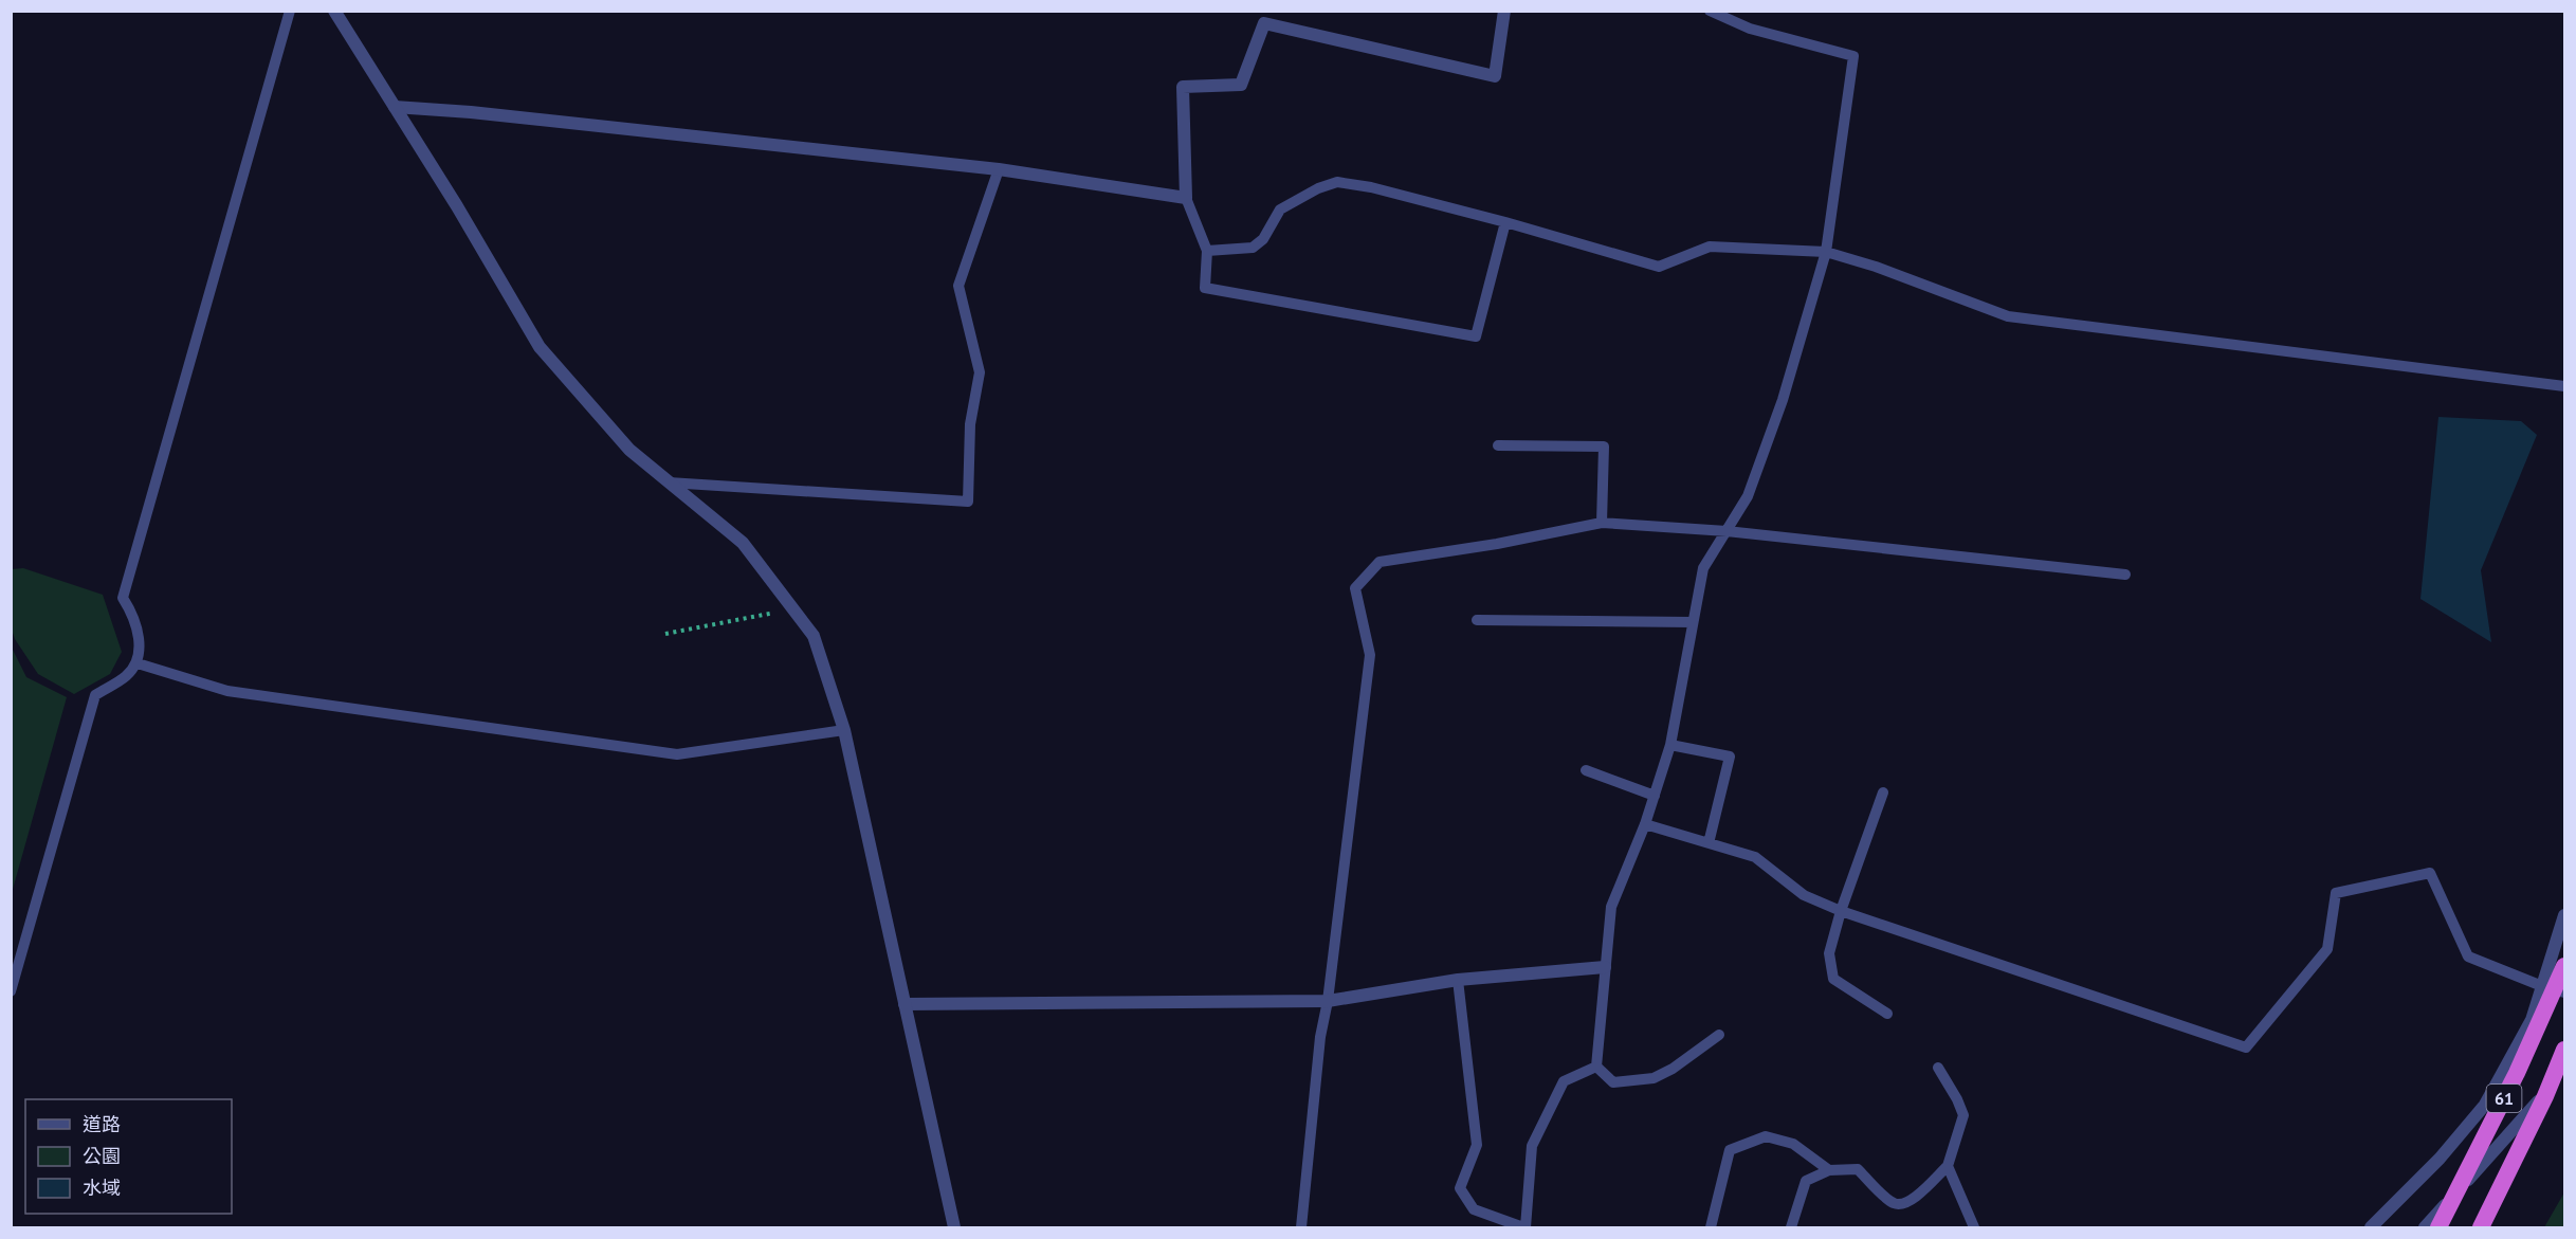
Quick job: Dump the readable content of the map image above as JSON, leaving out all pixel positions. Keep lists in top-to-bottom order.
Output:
{
  "streets": {
    "highway": ["61"]
  },
  "legend": ["道路", "公園", "水域"]
}
